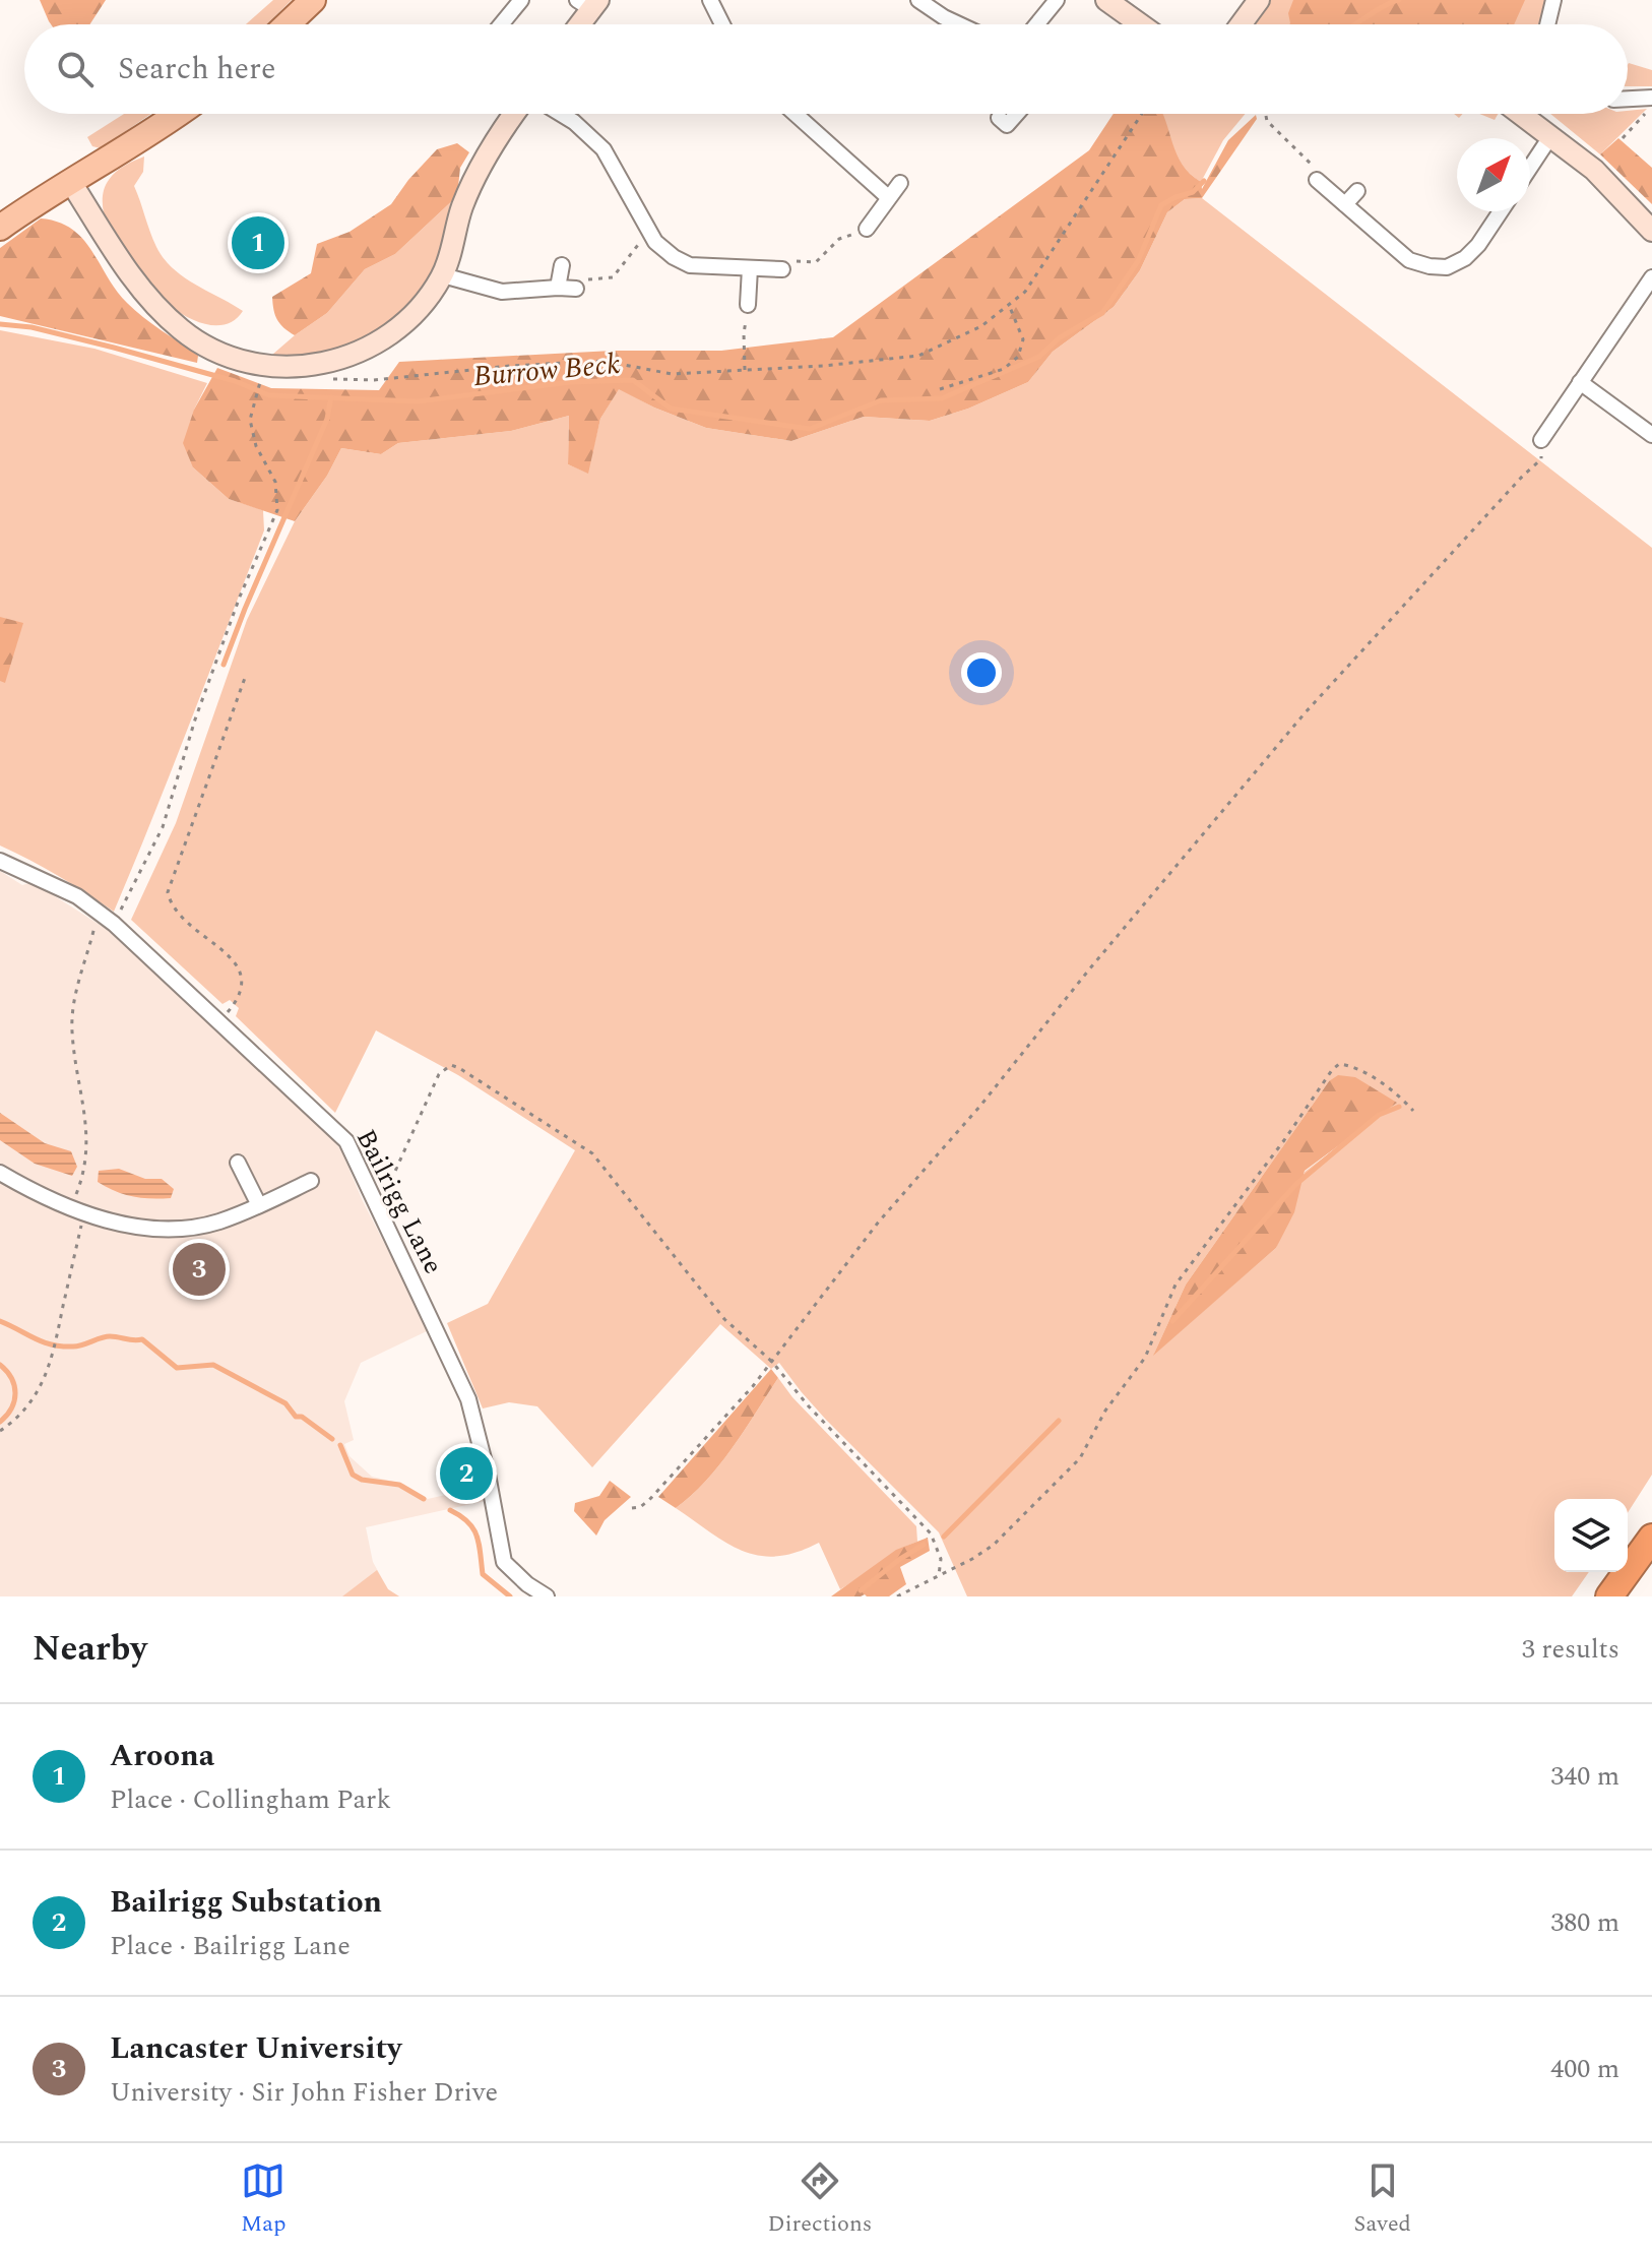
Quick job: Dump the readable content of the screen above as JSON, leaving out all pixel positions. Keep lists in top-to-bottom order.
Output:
{
  "streets": {
    "street": ["Bailrigg Lane"]
  },
  "water": ["Burrow Beck"],
  "north": "top right",
  "page": {
    "search": "Search here",
    "pins": ["1", "3", "2"],
    "heading": ["Nearby", "3 results"],
    "list": [
      {
        "mark": "1",
        "name": "Aroona",
        "note": "Place · Collingham Park",
        "value": "340 m"
      },
      {
        "mark": "2",
        "name": "Bailrigg Substation",
        "note": "Place · Bailrigg Lane",
        "value": "380 m"
      },
      {
        "mark": "3",
        "name": "Lancaster University",
        "note": "University · Sir John Fisher Drive",
        "value": "400 m"
      }
    ],
    "nav": ["Map", "Directions", "Saved"]
  }
}
